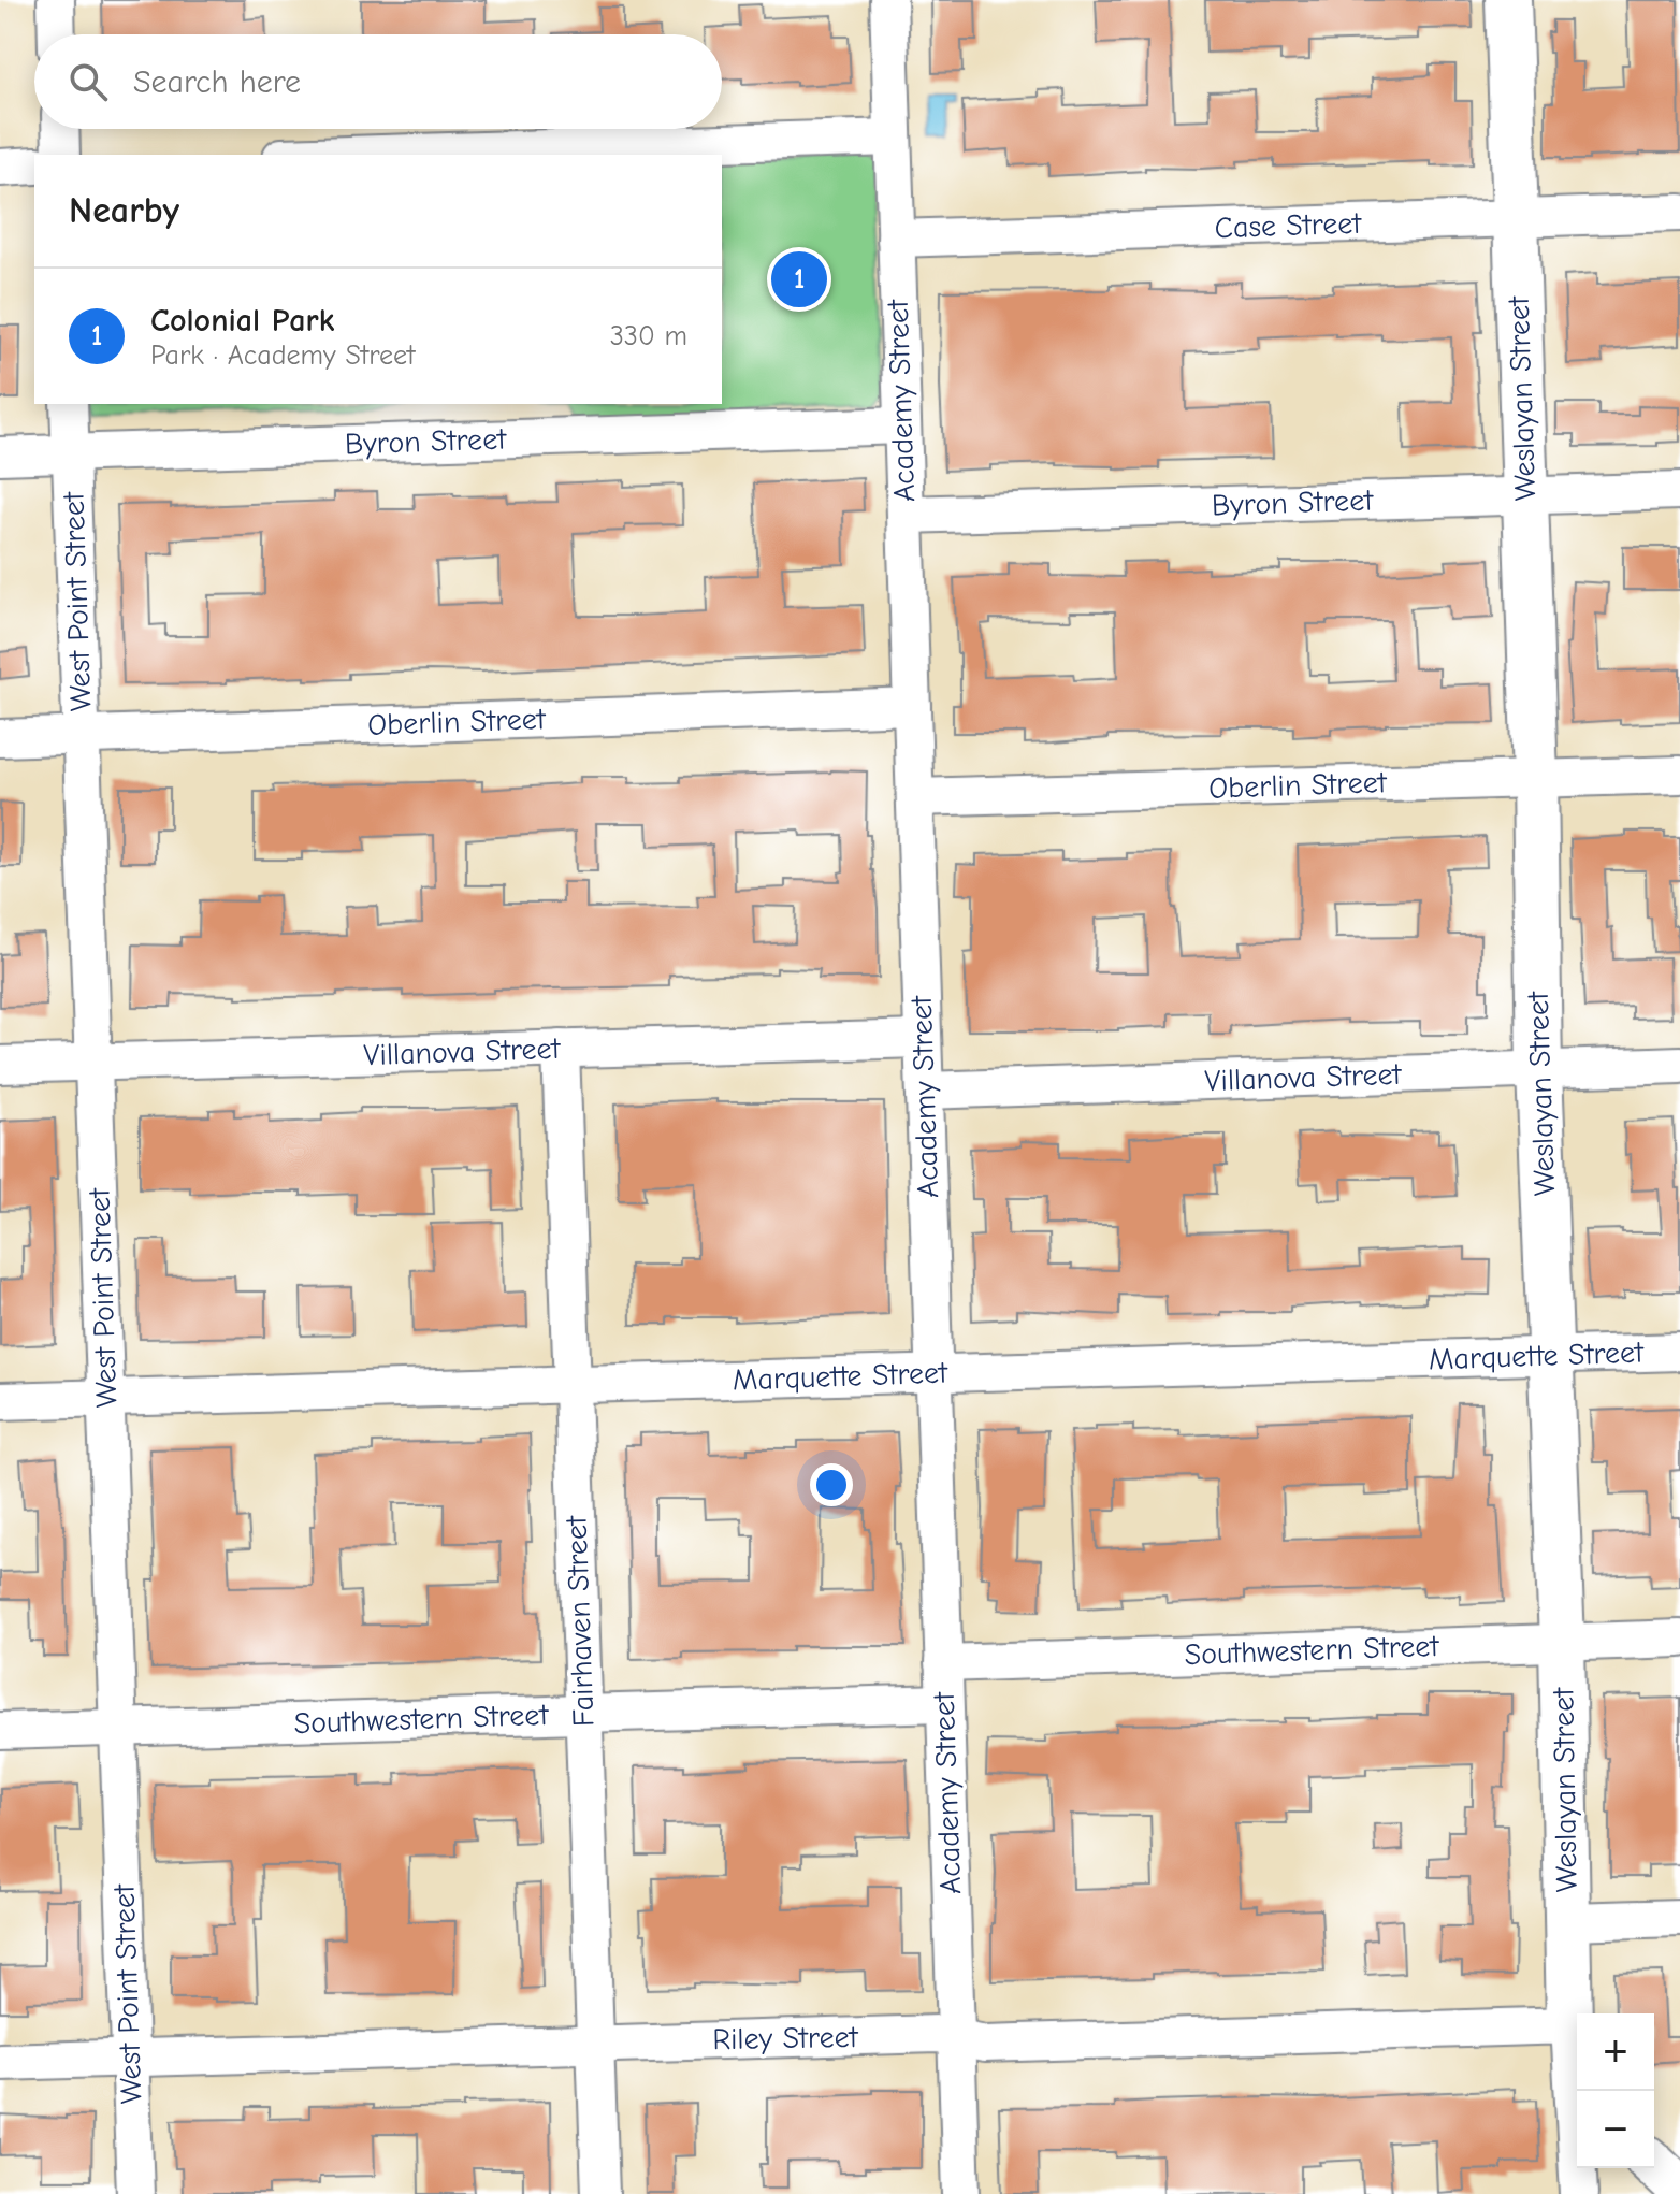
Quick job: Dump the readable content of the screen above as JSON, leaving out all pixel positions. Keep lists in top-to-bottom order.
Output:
{
  "streets": {
    "main road": ["Weslayan Street"],
    "street": [
      "Case Street",
      "Academy Street",
      "Byron Street",
      "West Point Street",
      "Oberlin Street",
      "Villanova Street",
      "Marquette Street",
      "Fairhaven Street",
      "Southwestern Street",
      "Riley Street"
    ]
  },
  "crossings": [
    ["Case Street", "Weslayan Street"],
    ["Case Street", "Academy Street"],
    ["Weslayan Street", "Byron Street"],
    ["Weslayan Street", "Oberlin Street"],
    ["Weslayan Street", "Villanova Street"],
    ["Weslayan Street", "Marquette Street"],
    ["Weslayan Street", "Southwestern Street"],
    ["Weslayan Street", "Riley Street"],
    ["Academy Street", "Byron Street"],
    ["Academy Street", "Oberlin Street"],
    ["Academy Street", "Villanova Street"],
    ["Academy Street", "Marquette Street"],
    ["Academy Street", "Southwestern Street"],
    ["Academy Street", "Riley Street"],
    ["Byron Street", "West Point Street"],
    ["West Point Street", "Oberlin Street"],
    ["West Point Street", "Villanova Street"],
    ["West Point Street", "Marquette Street"],
    ["West Point Street", "Southwestern Street"],
    ["West Point Street", "Riley Street"],
    ["Villanova Street", "Fairhaven Street"],
    ["Marquette Street", "Fairhaven Street"],
    ["Fairhaven Street", "Southwestern Street"],
    ["Fairhaven Street", "Riley Street"]
  ],
  "page": {
    "search": "Search here",
    "heading": "Nearby",
    "pins": "1",
    "list": [
      {
        "mark": "1",
        "name": "Colonial Park",
        "note": "Park · Academy Street",
        "value": "330 m"
      }
    ],
    "map_buttons": ["+", "−"]
  }
}
